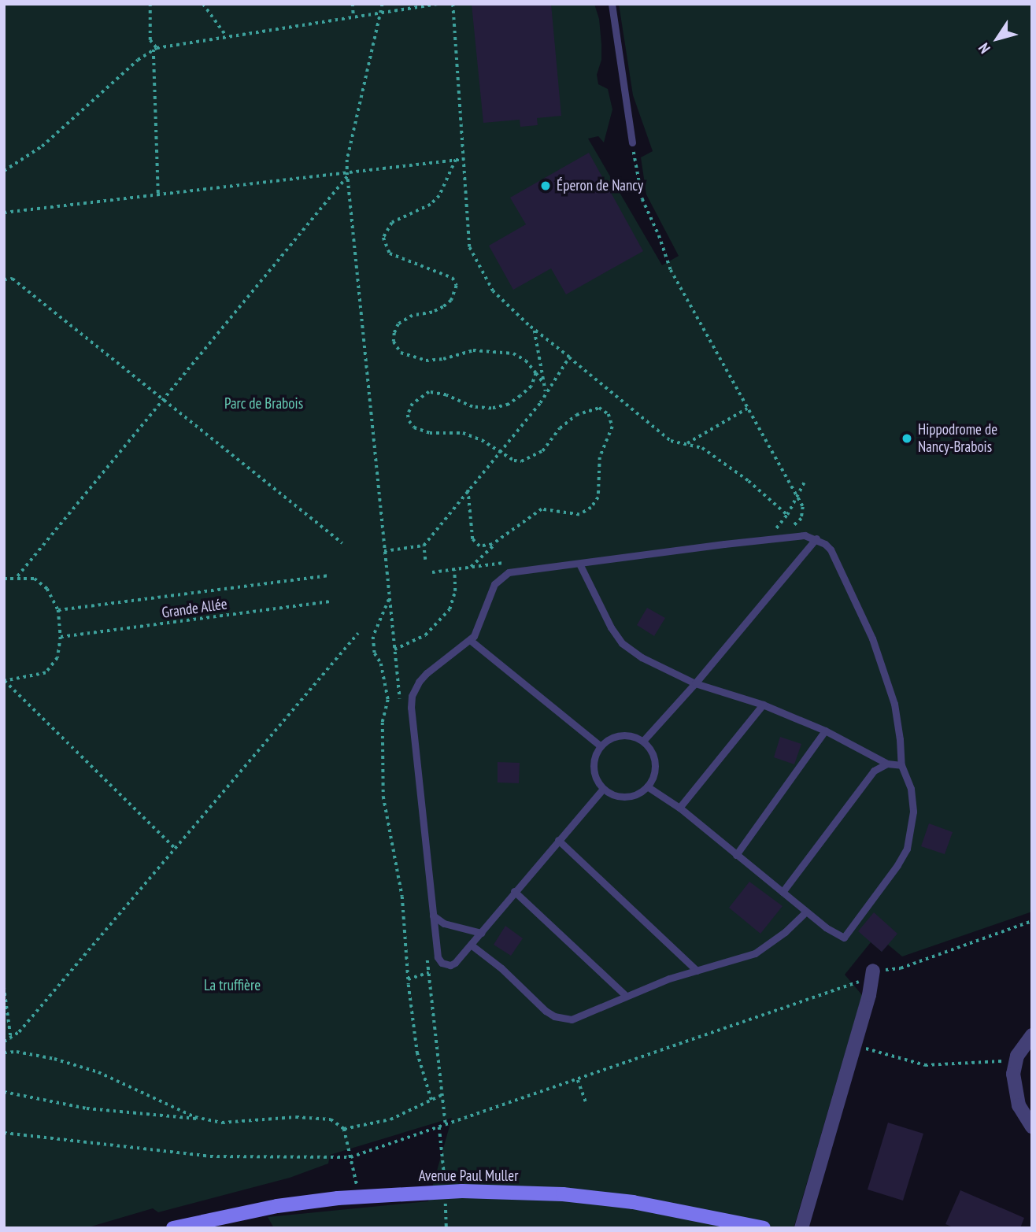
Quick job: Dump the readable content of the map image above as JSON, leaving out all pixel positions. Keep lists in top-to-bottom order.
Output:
{
  "streets": {
    "main road": ["Avenue Paul Muller"],
    "path": ["Grande Allée"]
  },
  "parks": ["Parc de Brabois", "La truffière"],
  "places": ["Éperon de Nancy", "Hippodrome de Nancy-Brabois"],
  "north": "bottom left"
}
